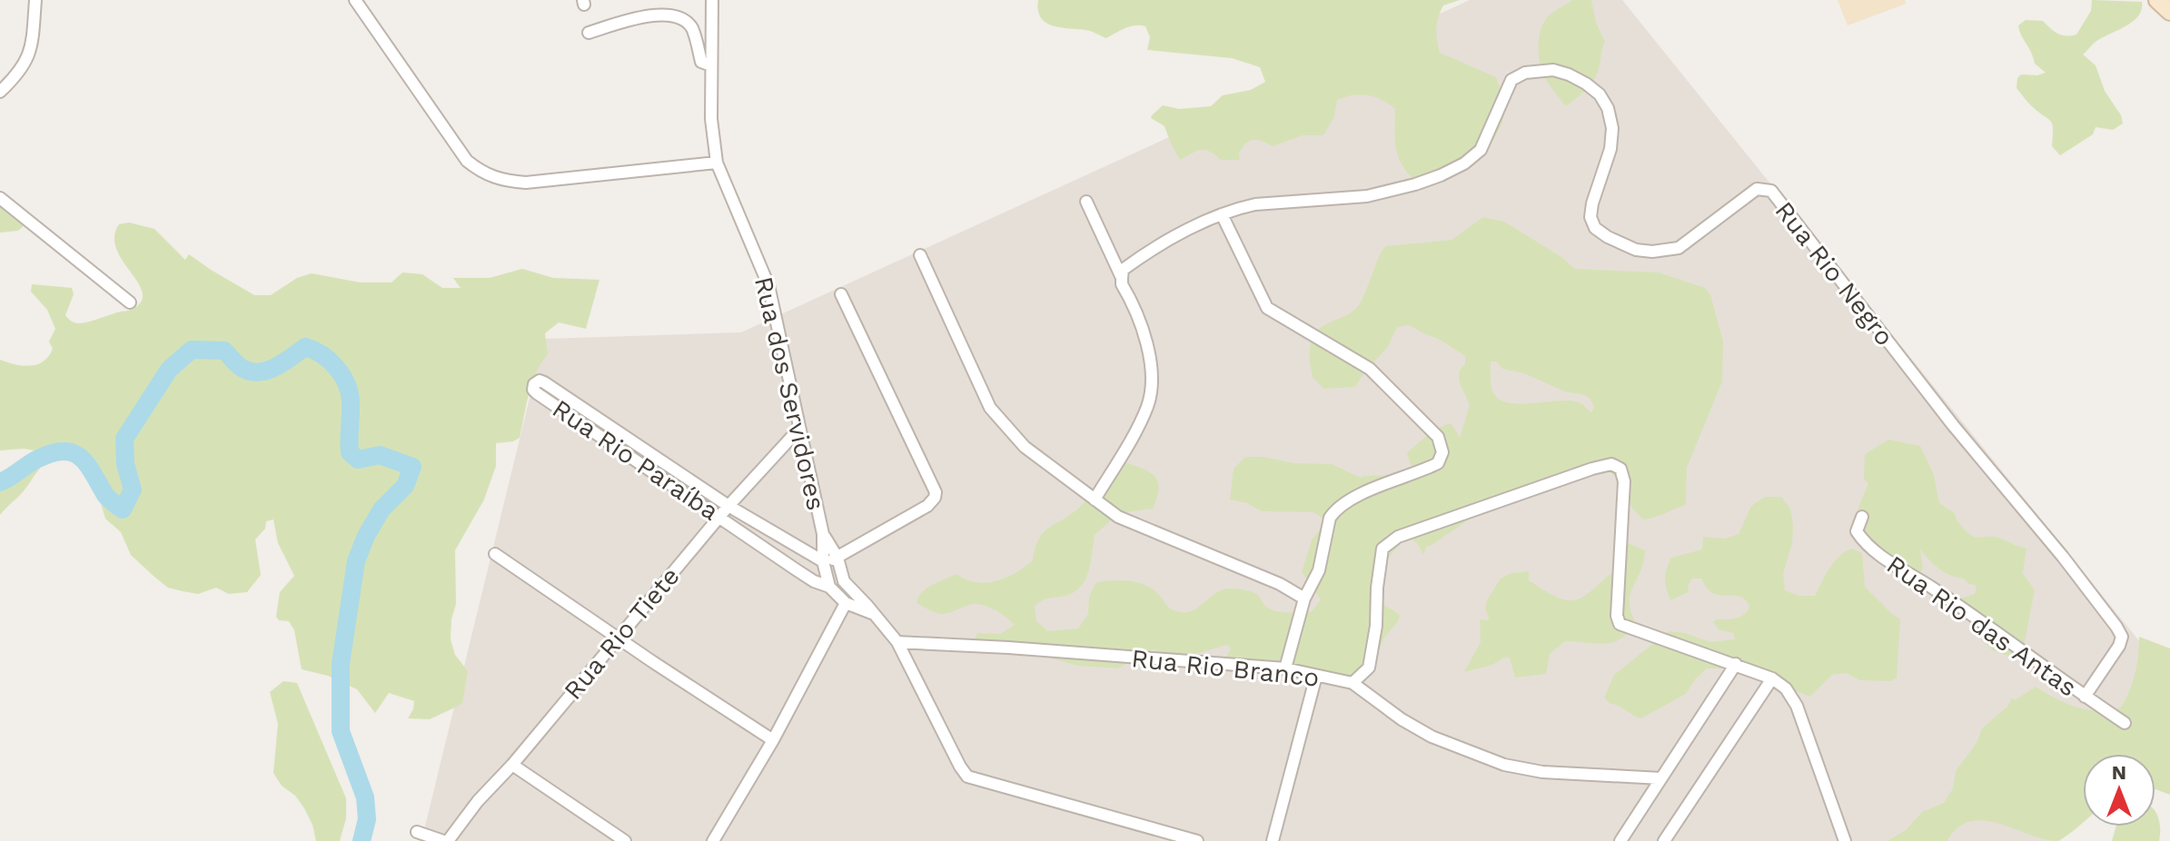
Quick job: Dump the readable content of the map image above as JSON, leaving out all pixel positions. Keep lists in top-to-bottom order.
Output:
{
  "streets": {
    "street": [
      "Rua Rio Negro",
      "Rua dos Servidores",
      "Rua Rio Paraíba",
      "Rua Rio das Antas",
      "Rua Rio Tiete",
      "Rua Rio Branco"
    ]
  },
  "crossings": [
    ["Rua Rio Negro", "Rua Rio das Antas"],
    ["Rua dos Servidores", "Rua Rio Paraíba"],
    ["Rua dos Servidores", "Rua Rio Tiete"],
    ["Rua Rio Paraíba", "Rua Rio Tiete"]
  ],
  "north": "top"
}
